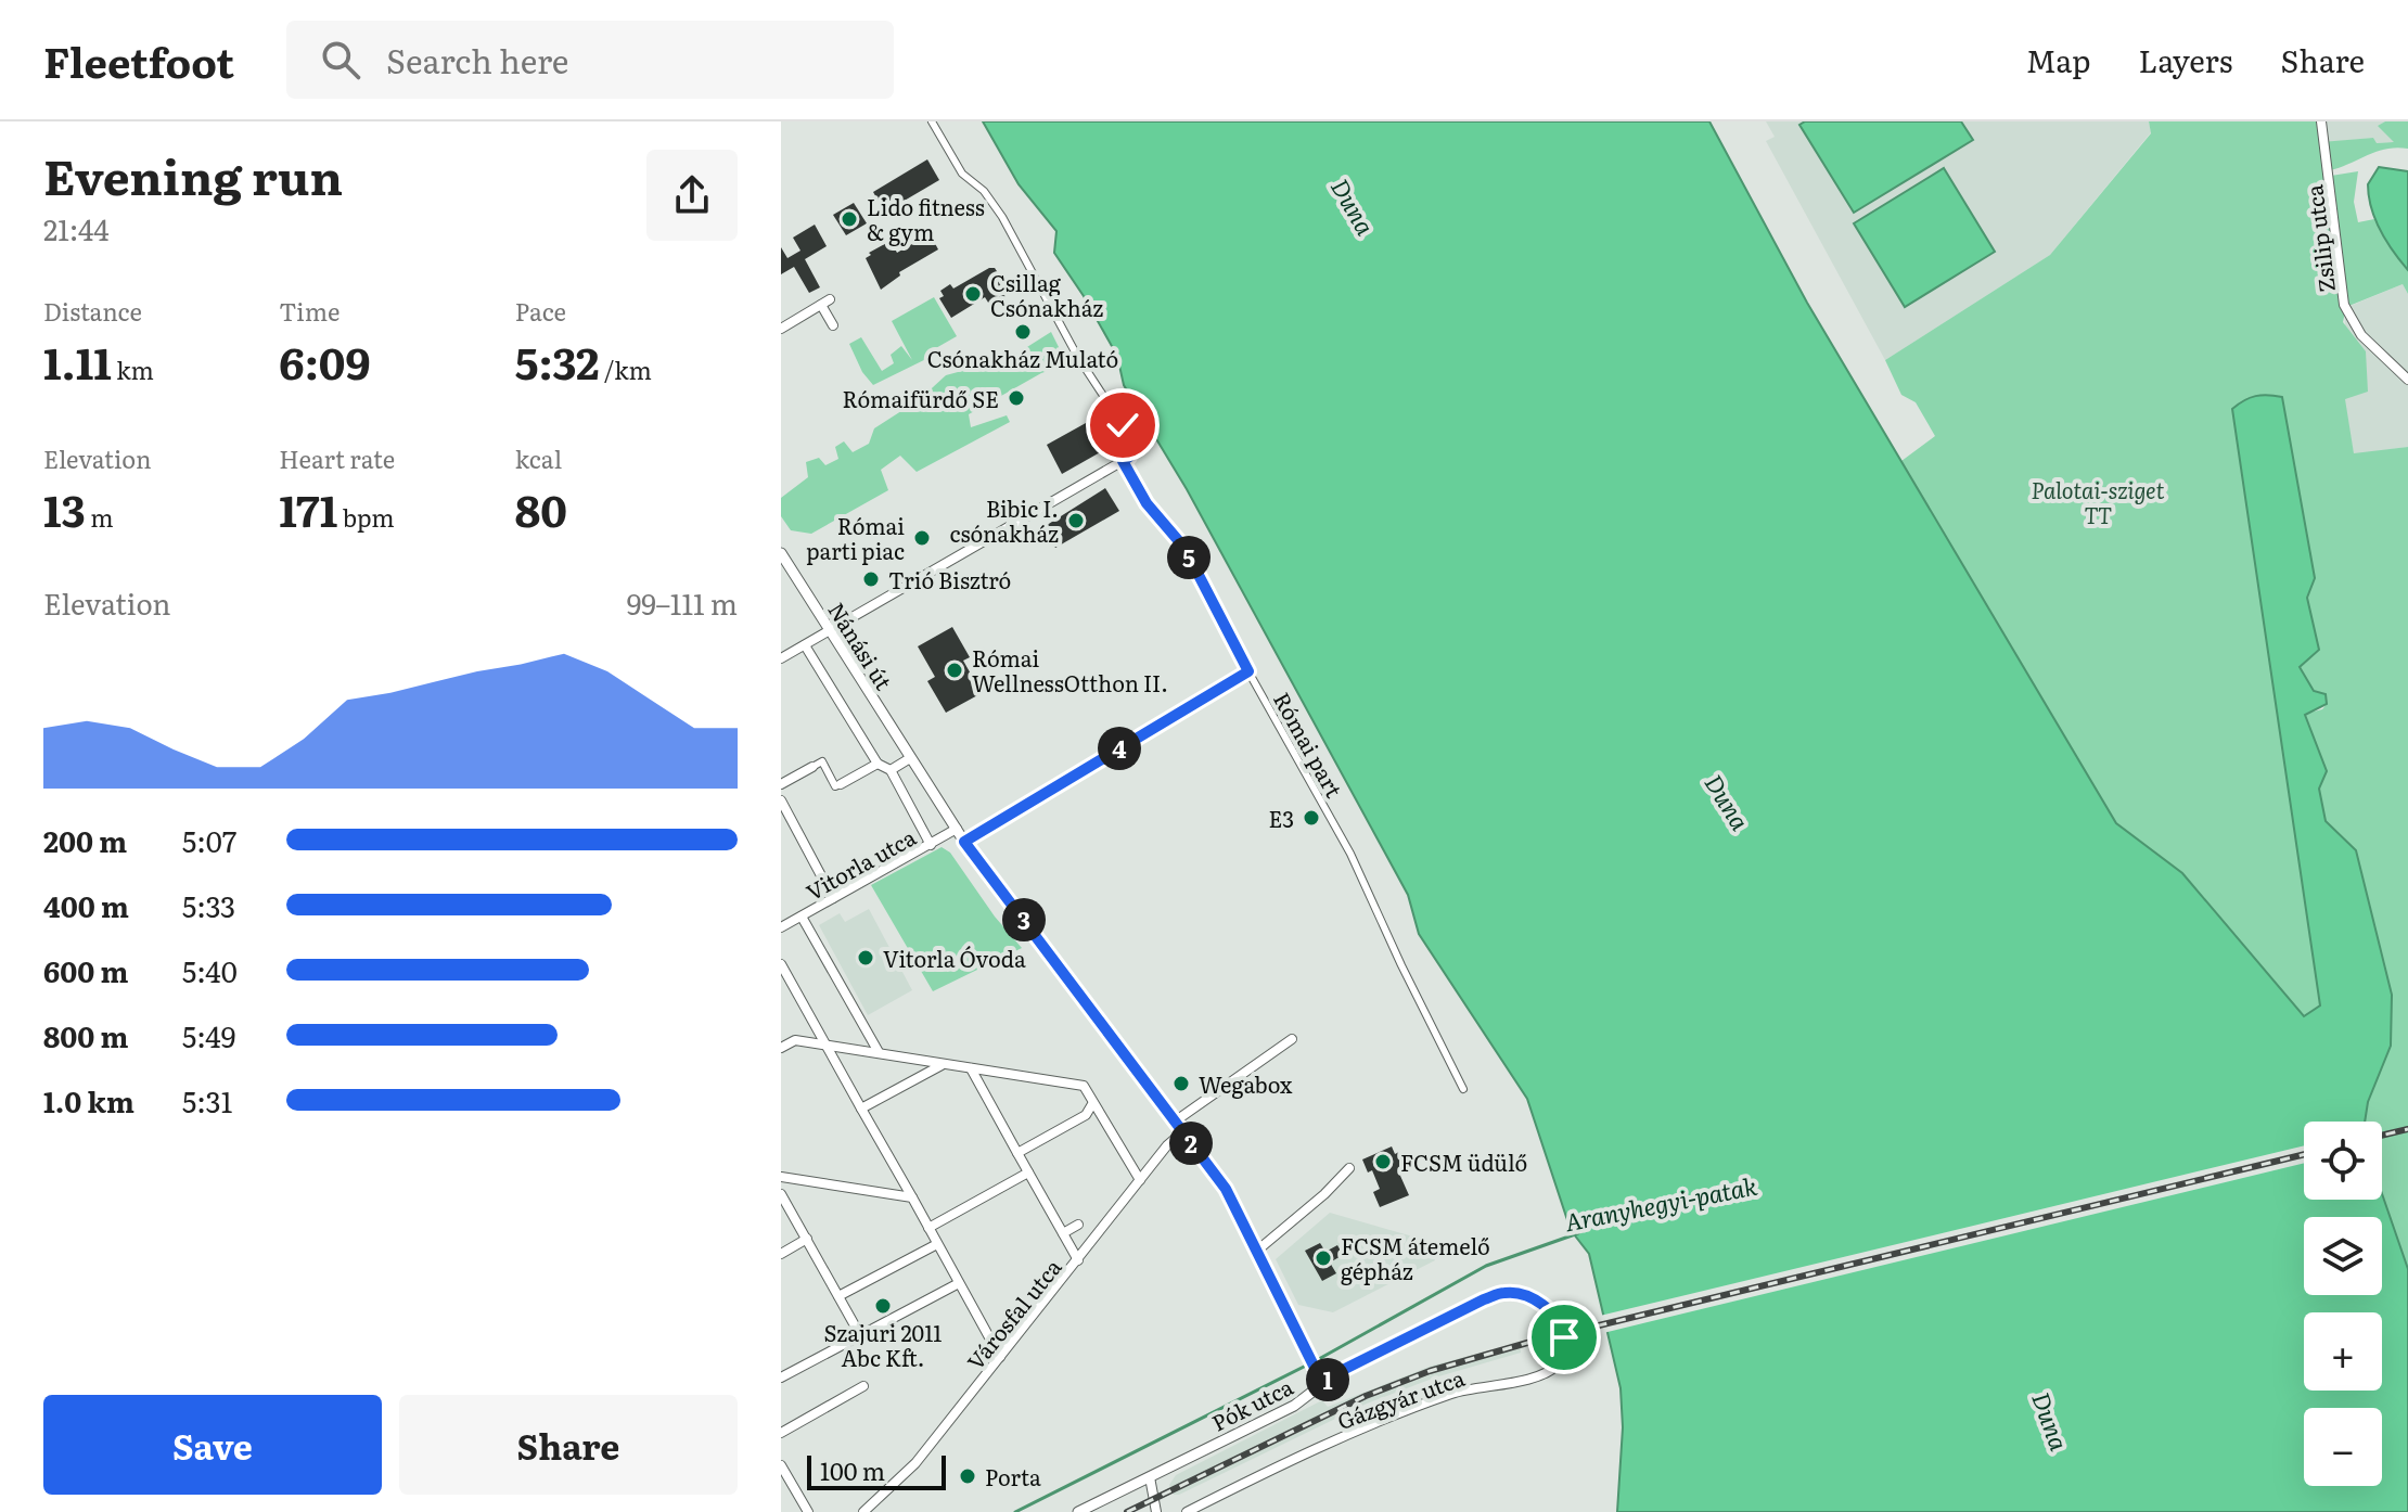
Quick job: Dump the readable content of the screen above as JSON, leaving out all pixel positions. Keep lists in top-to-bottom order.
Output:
{
  "streets": {
    "street": [
      "Zsilip utca",
      "Nánási út",
      "Római part",
      "Vitorla utca",
      "Városfal utca",
      "Gázgyár utca",
      "Pók utca"
    ]
  },
  "crossings": [
    ["Nánási út", "Vitorla utca"],
    ["Nánási út", "Városfal utca"],
    ["Nánási út", "Pók utca"],
    ["Gázgyár utca", "Pók utca"]
  ],
  "water": ["Duna", "Aranyhegyi-patak"],
  "parks": ["Palotai-sziget TT"],
  "places": [
    "Lido fitness & gym",
    "Csillag Csónakház",
    "Csónakház Mulató",
    "Rómaifürdő SE",
    "Bibic I. csónakház",
    "Római parti piac",
    "Trió Bisztró",
    "Római WellnessOtthon II.",
    "E3",
    "Vitorla Óvoda",
    "Wegabox",
    "FCSM üdülő",
    "FCSM átemelő gépház",
    "Szajuri 2011 Abc Kft.",
    "Porta"
  ],
  "scale_bar": "100 m",
  "page": {
    "header": "Fleetfoot",
    "search": "Search here",
    "nav": ["Map", "Layers", "Share"],
    "heading": ["Evening run", "21:44"],
    "stats": [
      ["Distance", "1.11 km"],
      ["Time", "6:09"],
      ["Pace", "5:32 /km"],
      ["Elevation", "13 m"],
      ["Heart rate", "171 bpm"],
      ["kcal", "80"]
    ],
    "pins": [
      "5",
      "4",
      "3",
      "2",
      "1"
    ],
    "chart": ["Elevation", "99–111 m"],
    "list": [
      {
        "name": "200 m",
        "note": "5:07"
      },
      {
        "name": "400 m",
        "note": "5:33"
      },
      {
        "name": "600 m",
        "note": "5:40"
      },
      {
        "name": "800 m",
        "note": "5:49"
      },
      {
        "name": "1.0 km",
        "note": "5:31"
      }
    ],
    "map_buttons": ["+", "−"],
    "buttons": ["Save", "Share"],
    "scale": "100 m"
  }
}
